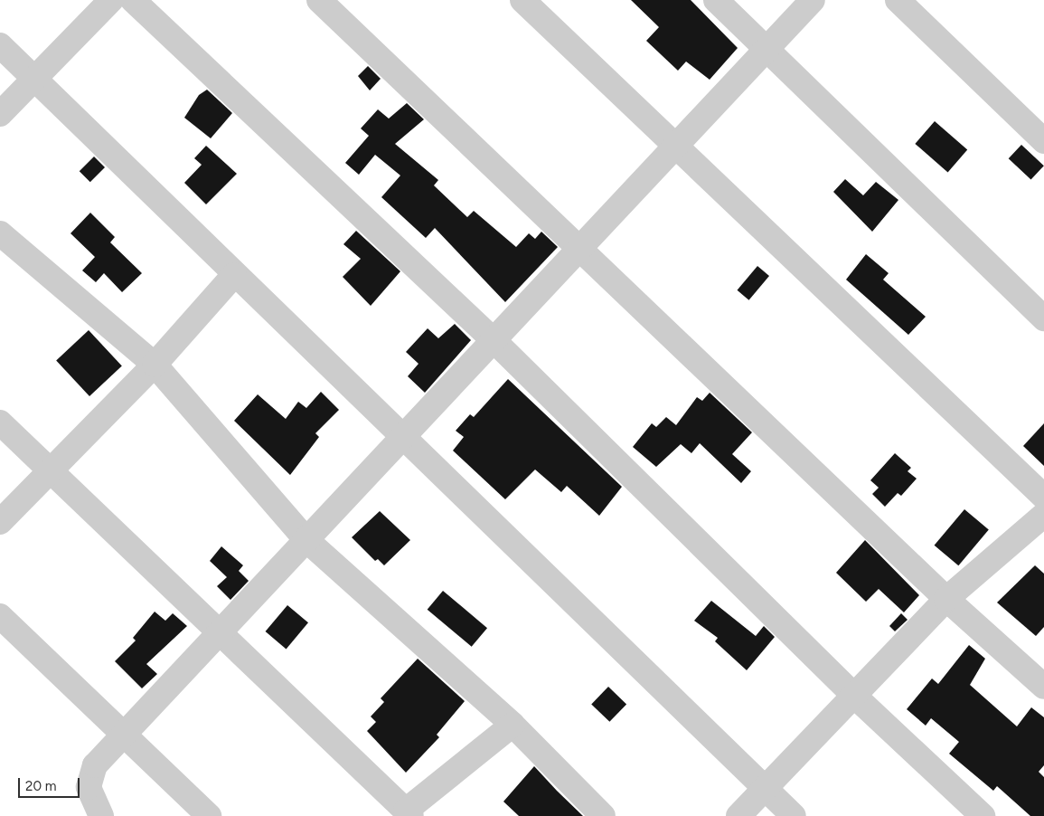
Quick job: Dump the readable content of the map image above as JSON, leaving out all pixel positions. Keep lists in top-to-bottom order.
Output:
{
  "scale_bar": "20 m"
}
